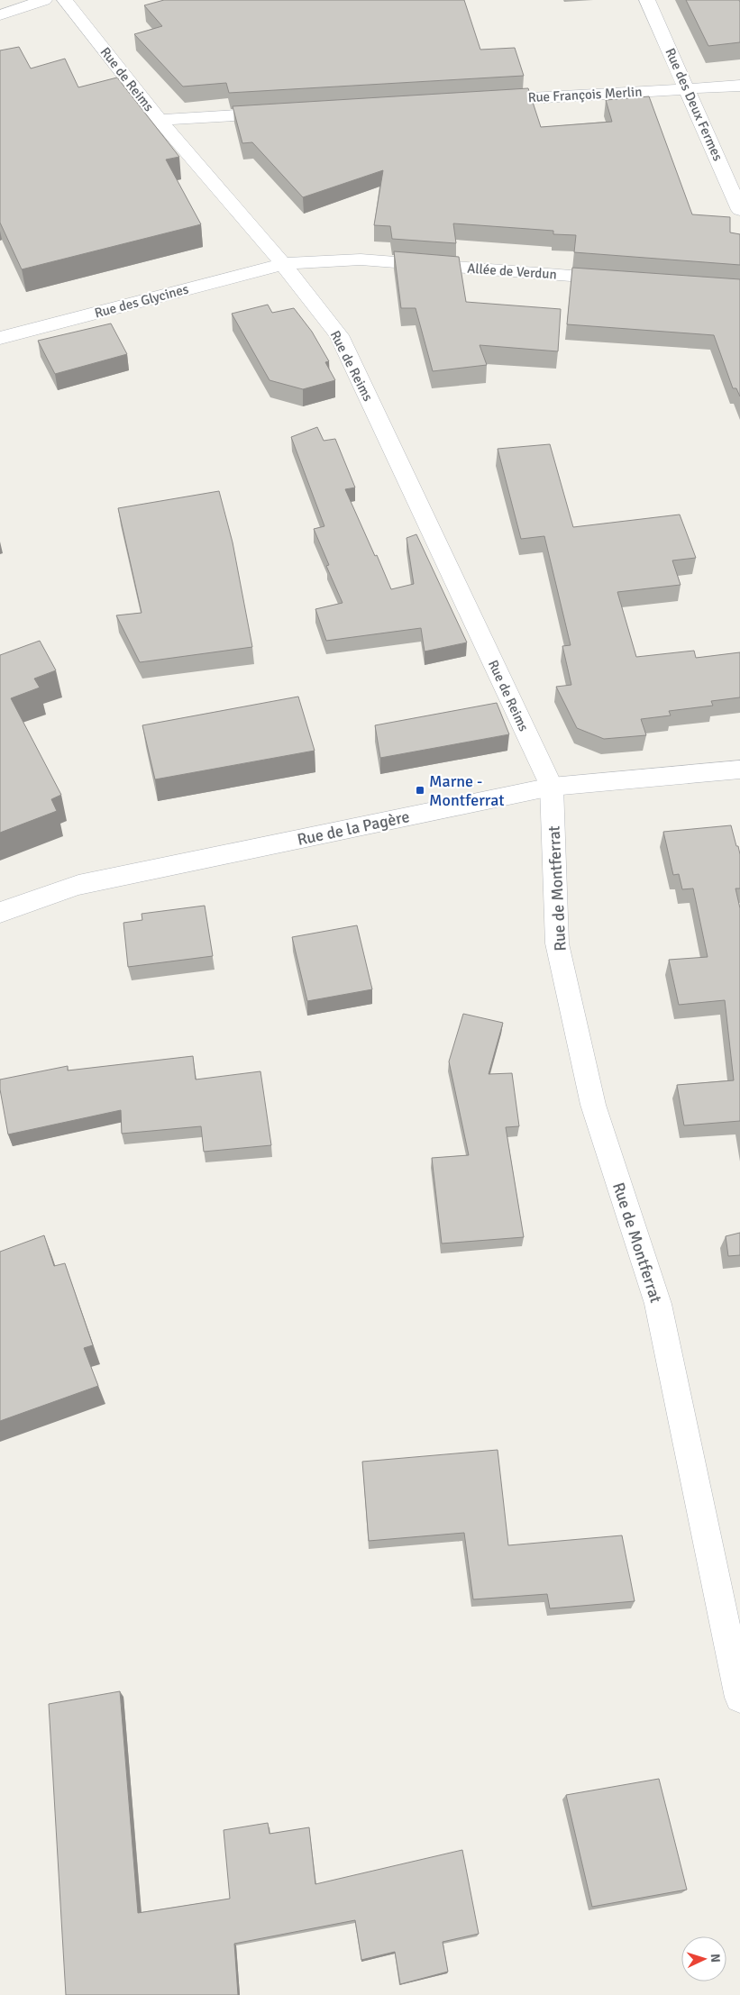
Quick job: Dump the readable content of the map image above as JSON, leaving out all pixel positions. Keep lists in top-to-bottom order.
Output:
{
  "streets": {
    "street": [
      "Rue de Reims",
      "Rue François Merlin",
      "Rue des Deux Fermes",
      "Allée de Verdun",
      "Rue des Glycines",
      "Rue de la Pagère",
      "Rue de Montferrat"
    ]
  },
  "crossings": [
    ["Rue de Reims", "Allée de Verdun"],
    ["Rue de Reims", "Rue des Glycines"],
    ["Rue de Reims", "Rue de la Pagère"],
    ["Rue de Reims", "Rue de Montferrat"],
    ["Rue François Merlin", "Rue des Deux Fermes"],
    ["Allée de Verdun", "Rue des Glycines"],
    ["Rue de la Pagère", "Rue de Montferrat"]
  ],
  "places": {
    "transit": ["Marne - Montferrat"]
  },
  "north": "right"
}
